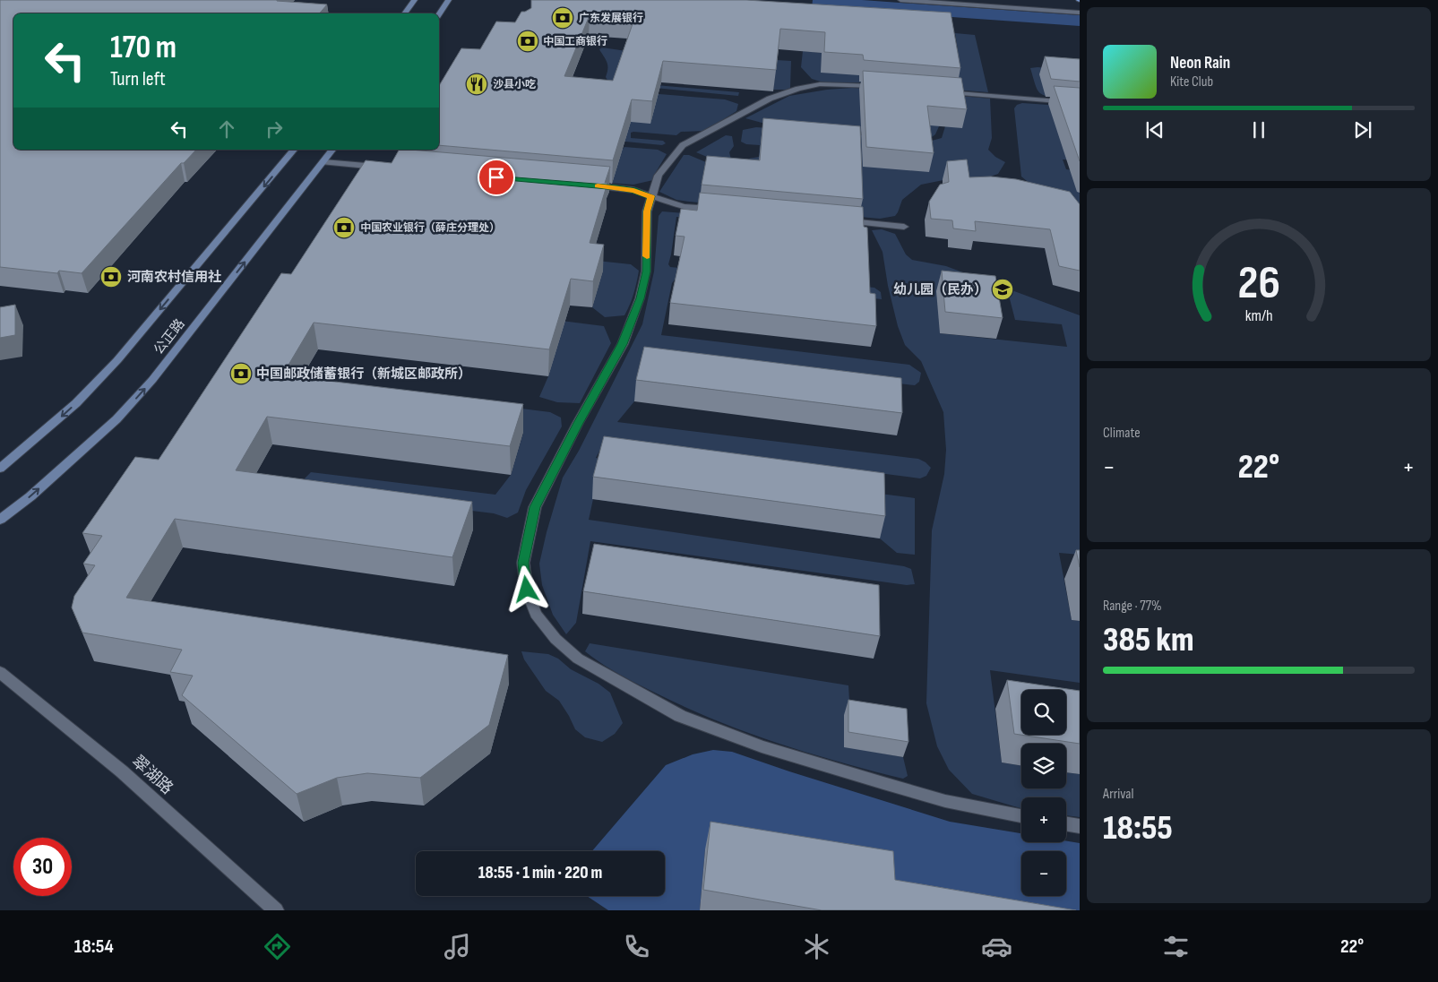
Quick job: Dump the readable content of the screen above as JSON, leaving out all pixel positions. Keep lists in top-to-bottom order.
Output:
{
  "streets": {
    "main road": ["公正路"],
    "street": ["翠湖路"]
  },
  "places": {
    "bank": [
      "广东发展银行",
      "中国工商银行",
      "中国农业银行（薛庄分理处）",
      "河南农村信用社",
      "中国邮政储蓄银行（新城区邮政所）"
    ],
    "restaurant": ["沙县小吃"],
    "school or university": ["幼儿园（民办）"]
  },
  "page": {
    "turn": ["170 m", "Turn left"],
    "song": ["Neon Rain", "Kite Club"],
    "tile": [
      "Climate",
      ["Range · 77%", "385 km"],
      ["Arrival", "18:55"]
    ],
    "heat": ["−", "22°", "+"],
    "map_buttons": ["+", "−"],
    "limit": "30",
    "trip": "18:55 · 1 min · 220 m",
    "tabs": ["18:54", "22°"],
    "gauge": ["26", "km/h"]
  }
}
